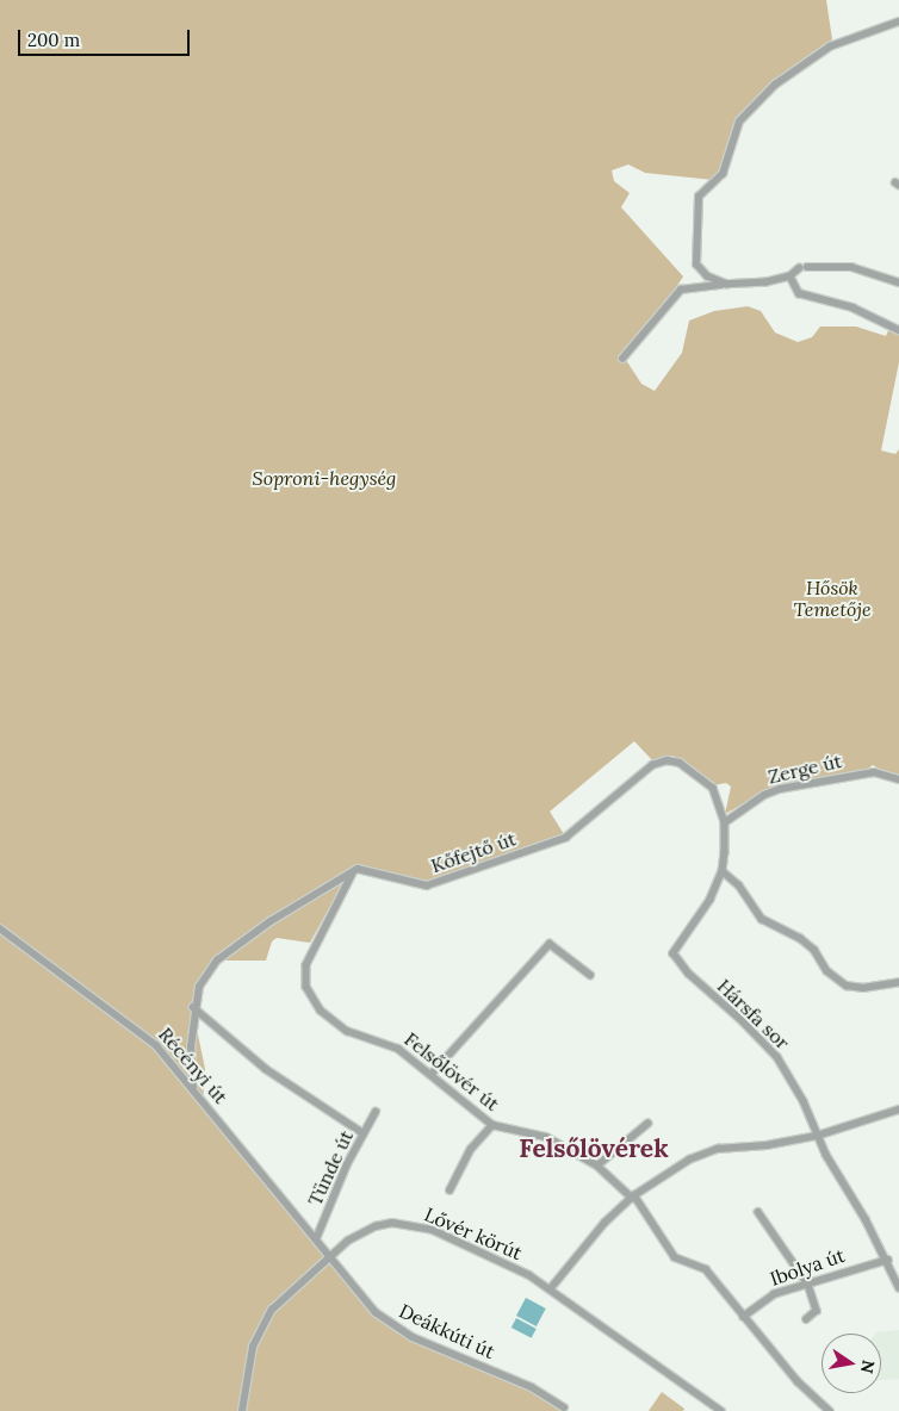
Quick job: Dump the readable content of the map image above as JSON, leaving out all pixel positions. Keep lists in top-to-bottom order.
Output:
{
  "streets": {
    "street": [
      "Zerge út",
      "Kőfejtő út",
      "Hársfa sor",
      "Récényi út",
      "Felsőlövér út",
      "Tünde út",
      "Lővér körút",
      "Ibolya út",
      "Deákkúti út"
    ]
  },
  "crossings": [
    ["Zerge út", "Hársfa sor"],
    ["Kőfejtő út", "Hársfa sor"],
    ["Kőfejtő út", "Felsőlövér út"],
    ["Hársfa sor", "Ibolya út"],
    ["Récényi út", "Tünde út"],
    ["Récényi út", "Lővér körút"],
    ["Récényi út", "Deákkúti út"],
    ["Felsőlövér út", "Ibolya út"],
    ["Lővér körút", "Deákkúti út"]
  ],
  "districts": ["Felsőlövérek"],
  "parks": ["Soproni-hegység", "Hősök Temetője"],
  "scale_bar": "200 m",
  "north": "right"
}
